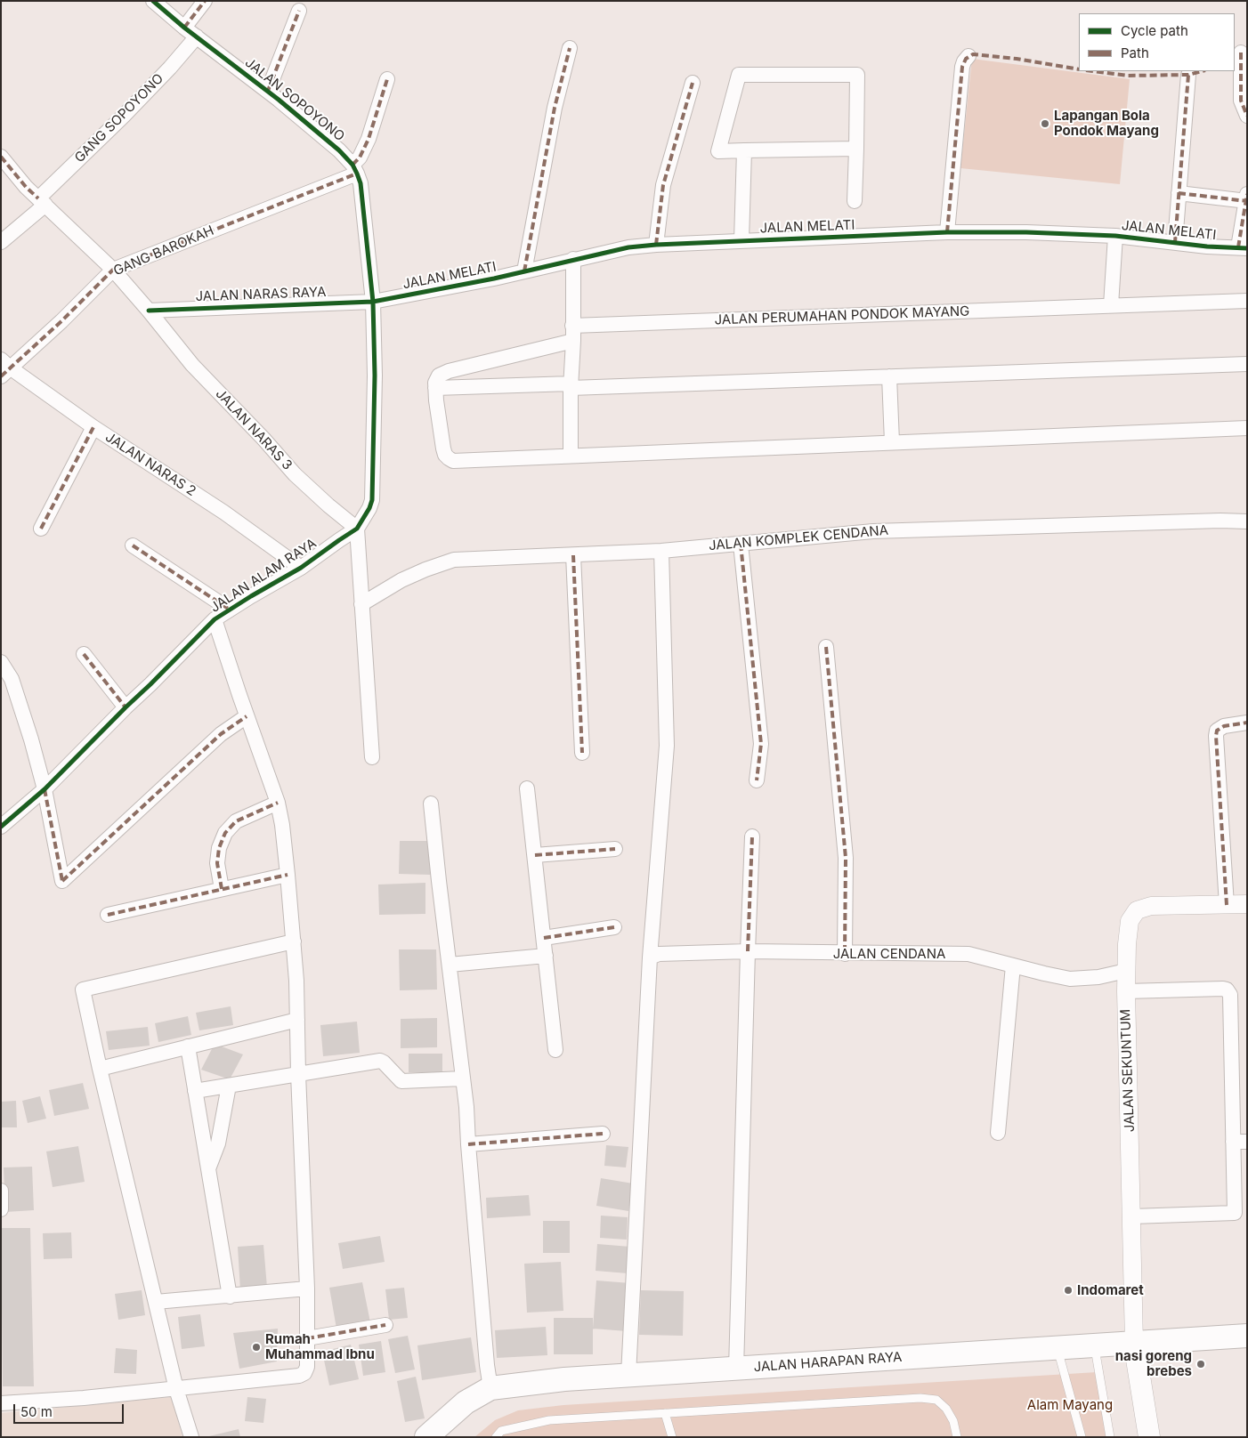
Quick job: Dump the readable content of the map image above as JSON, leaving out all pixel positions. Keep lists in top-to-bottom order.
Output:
{
  "streets": {
    "main road": ["JALAN HARAPAN RAYA"],
    "street": [
      "JALAN SOPOYONO",
      "GANG SOPOYONO",
      "JALAN MELATI",
      "GANG BAROKAH",
      "JALAN NARAS RAYA",
      "JALAN PERUMAHAN PONDOK MAYANG",
      "JALAN NARAS 3",
      "JALAN NARAS 2",
      "JALAN KOMPLEK CENDANA",
      "JALAN ALAM RAYA",
      "JALAN CENDANA",
      "JALAN SEKUNTUM"
    ]
  },
  "crossings": [
    ["JALAN SOPOYONO", "GANG SOPOYONO"],
    ["JALAN SOPOYONO", "GANG BAROKAH"],
    ["GANG SOPOYONO", "JALAN NARAS 3"],
    ["JALAN MELATI", "JALAN NARAS RAYA"],
    ["JALAN MELATI", "JALAN ALAM RAYA"],
    ["GANG BAROKAH", "JALAN NARAS 3"],
    ["GANG BAROKAH", "JALAN NARAS 2"],
    ["JALAN NARAS RAYA", "JALAN NARAS 3"],
    ["JALAN NARAS RAYA", "JALAN ALAM RAYA"],
    ["JALAN NARAS 3", "JALAN ALAM RAYA"],
    ["JALAN NARAS 2", "JALAN ALAM RAYA"],
    ["JALAN CENDANA", "JALAN SEKUNTUM"],
    ["JALAN SEKUNTUM", "JALAN HARAPAN RAYA"]
  ],
  "parks": ["Alam Mayang"],
  "places": [
    "Lapangan Bola Pondok Mayang",
    "Indomaret",
    "Rumah Muhammad Ibnu",
    "nasi goreng brebes"
  ],
  "legend": ["Cycle path", "Path"],
  "scale_bar": "50 m"
}
